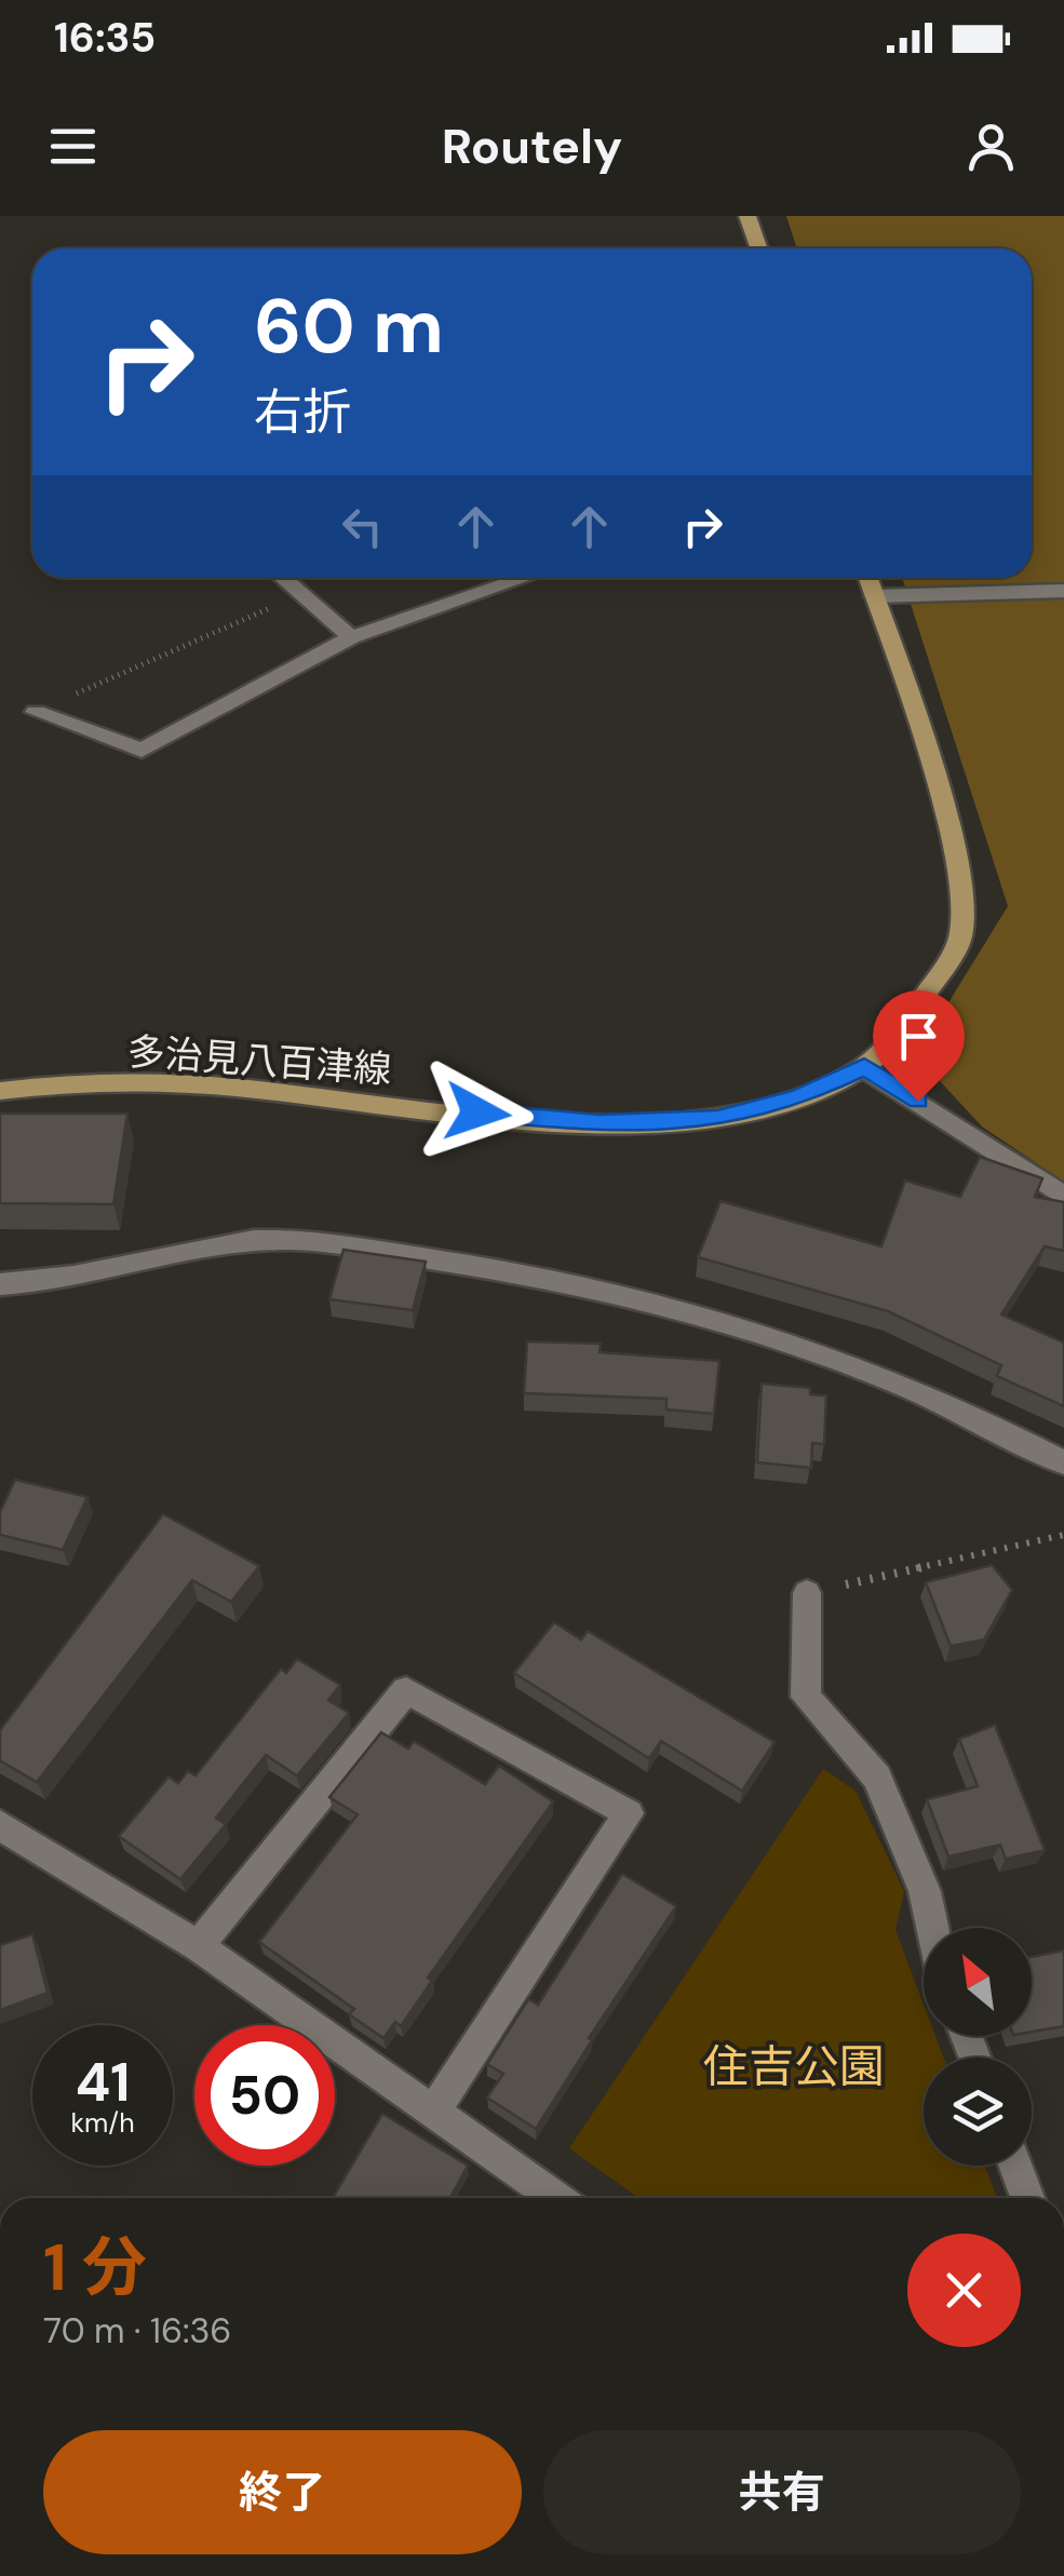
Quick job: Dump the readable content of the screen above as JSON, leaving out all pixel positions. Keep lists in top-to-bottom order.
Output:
{
  "streets": {
    "main road": ["多治見八百津線"]
  },
  "parks": ["住吉公園"],
  "north": "top left",
  "page": {
    "status": "16:35",
    "header": "Routely",
    "turn": ["60 m", "右折"],
    "speed": "41 km/h",
    "limit": "50",
    "heading": ["1 分", "70 m · 16:36"],
    "buttons": ["終了", "共有"]
  }
}
